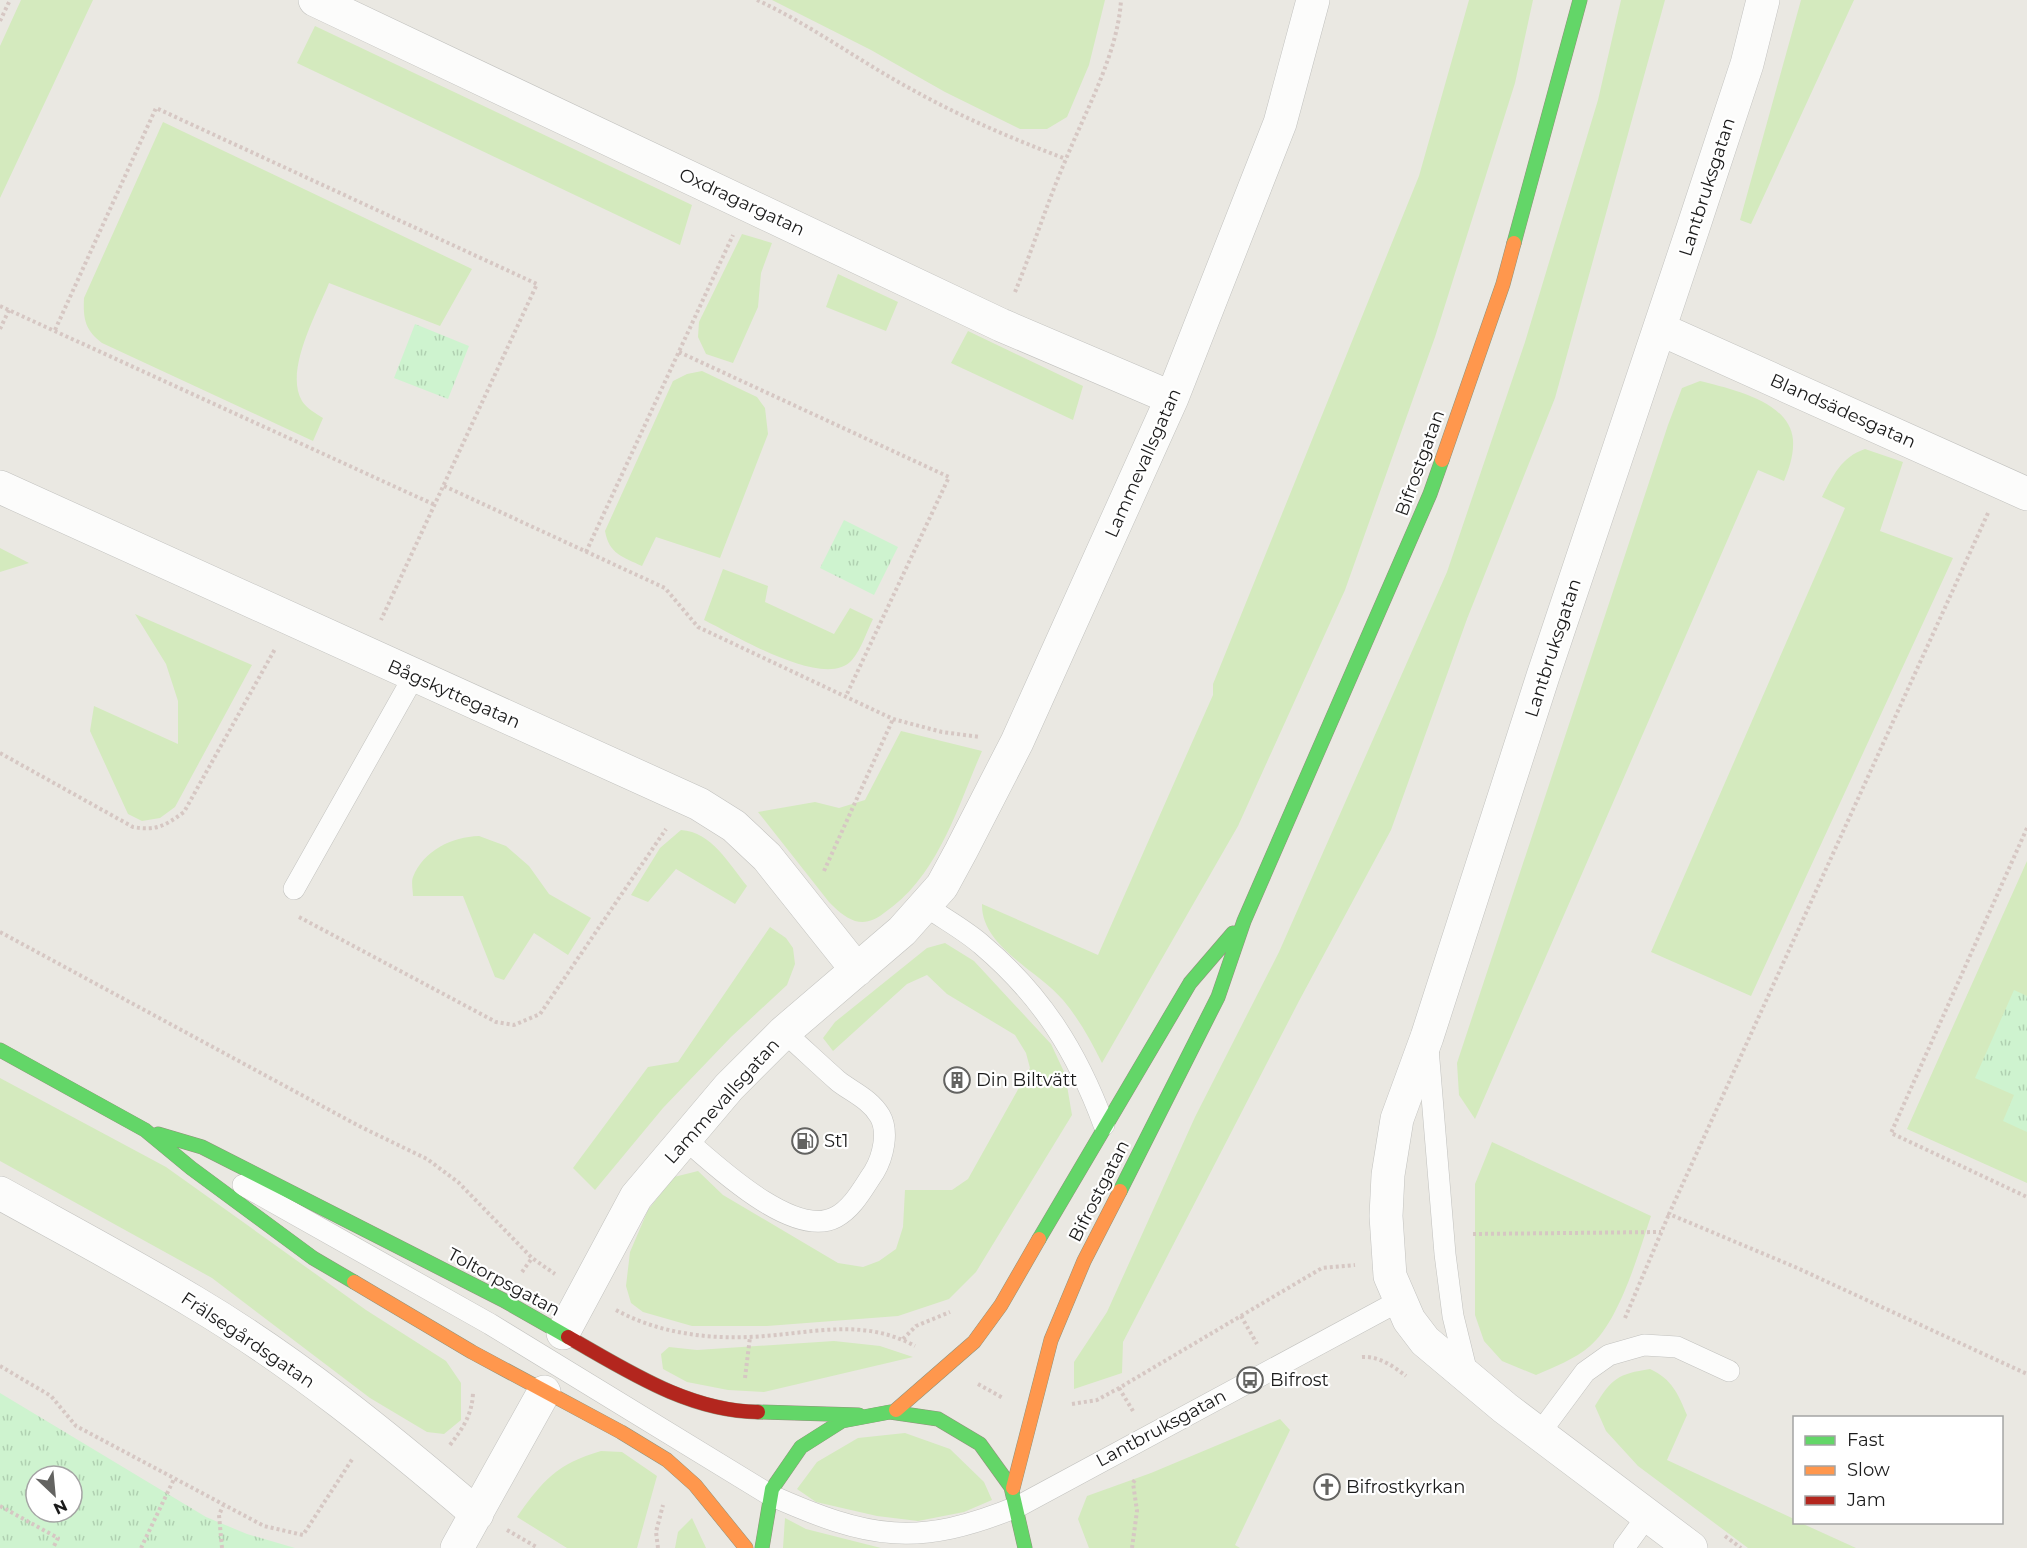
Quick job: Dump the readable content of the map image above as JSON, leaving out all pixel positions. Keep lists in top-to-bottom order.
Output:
{
  "streets": {
    "main road": ["Bifrostgatan", "Toltorpsgatan"],
    "street": [
      "Lantbruksgatan",
      "Oxdragargatan",
      "Blandsädesgatan",
      "Lammevallsgatan",
      "Bågskyttegatan",
      "Frälsegårdsgatan"
    ]
  },
  "crossings": [
    ["Lantbruksgatan", "Blandsädesgatan"],
    ["Lantbruksgatan", "Bifrostgatan"],
    ["Lantbruksgatan", "Toltorpsgatan"],
    ["Oxdragargatan", "Lammevallsgatan"],
    ["Lammevallsgatan", "Bågskyttegatan"],
    ["Lammevallsgatan", "Toltorpsgatan"]
  ],
  "places": {
    "building": ["Din Biltvätt"],
    "fuel station": ["St1"],
    "bus stop": ["Bifrost"],
    "church": ["Bifrostkyrkan"]
  },
  "legend": ["Fast", "Slow", "Jam"],
  "north": "bottom right"
}
